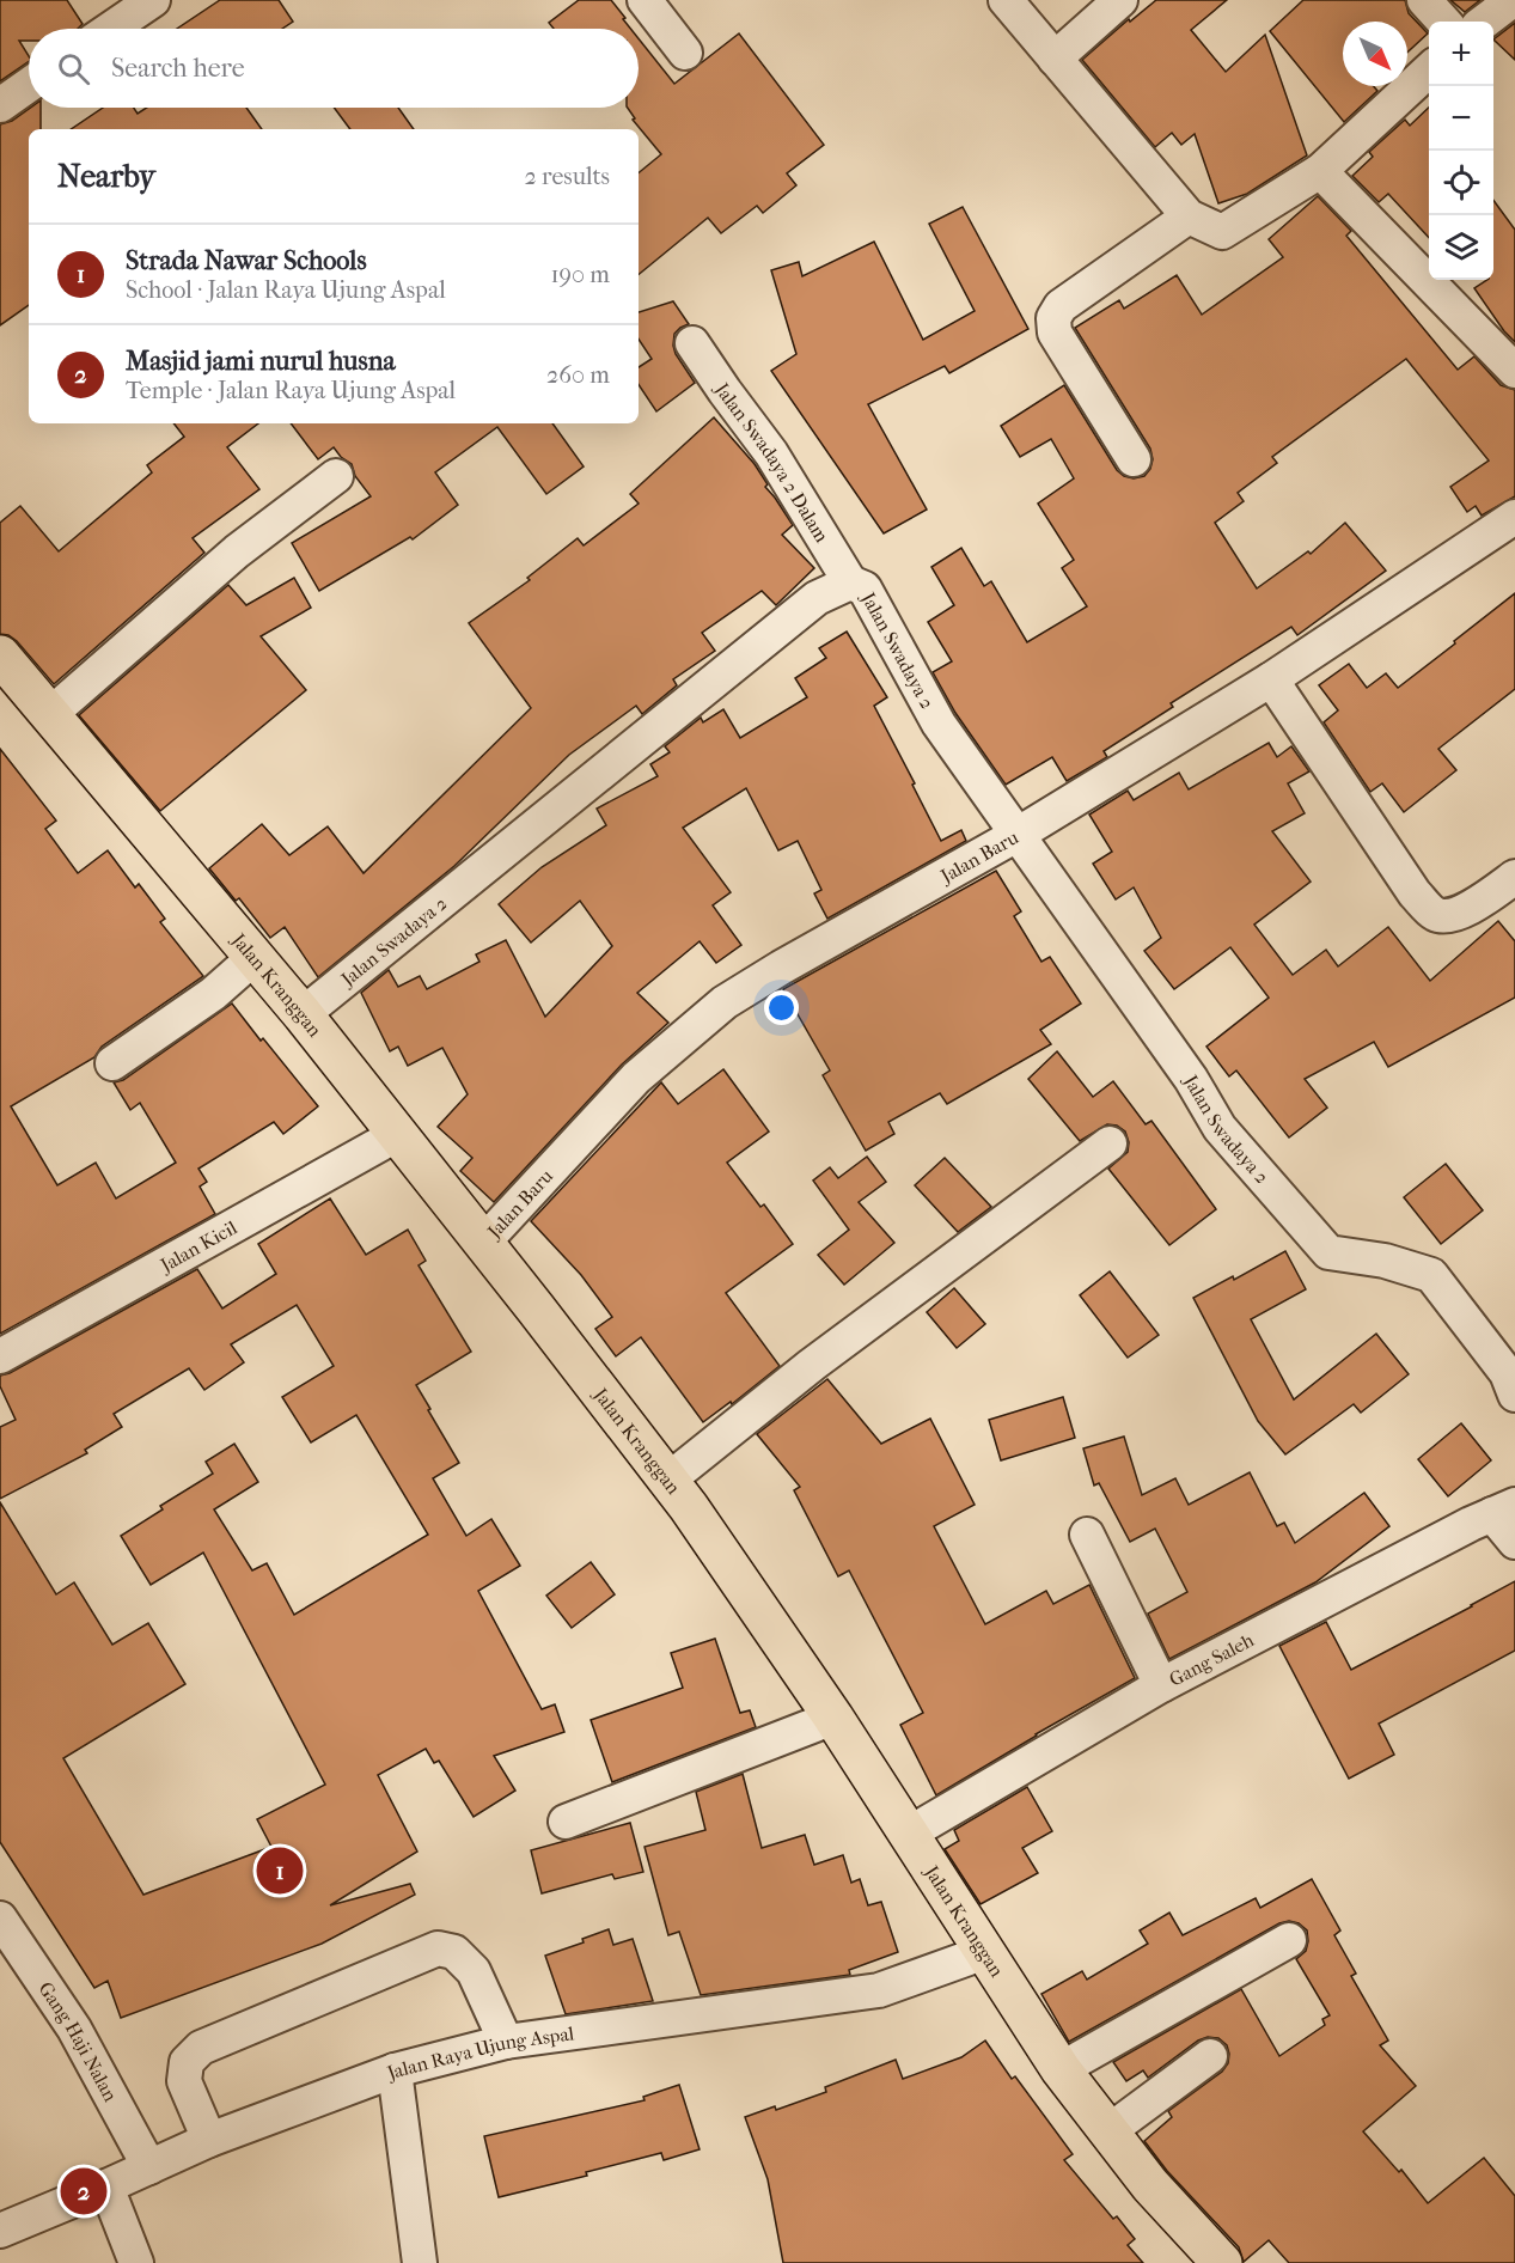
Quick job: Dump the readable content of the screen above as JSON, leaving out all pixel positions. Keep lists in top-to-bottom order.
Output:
{
  "streets": {
    "main road": ["Jalan Kranggan"],
    "street": [
      "Jalan Swadaya 2 Dalam",
      "Jalan Swadaya 2",
      "Jalan Baru",
      "Jalan Kicil",
      "Gang Saleh",
      "Gang Haji Nalan",
      "Jalan Raya Ujung Aspal"
    ]
  },
  "crossings": [
    ["Jalan Swadaya 2 Dalam", "Jalan Swadaya 2"],
    ["Jalan Swadaya 2", "Jalan Baru"],
    ["Jalan Swadaya 2", "Jalan Kranggan"],
    ["Jalan Baru", "Jalan Kranggan"],
    ["Jalan Kranggan", "Jalan Kicil"],
    ["Jalan Kranggan", "Gang Saleh"],
    ["Jalan Kranggan", "Jalan Raya Ujung Aspal"],
    ["Gang Haji Nalan", "Jalan Raya Ujung Aspal"]
  ],
  "north": "bottom right",
  "page": {
    "map_buttons": ["+", "−"],
    "search": "Search here",
    "heading": ["Nearby", "2 results"],
    "list": [
      {
        "mark": "1",
        "name": "Strada Nawar Schools",
        "note": "School · Jalan Raya Ujung Aspal",
        "value": "190 m"
      },
      {
        "mark": "2",
        "name": "Masjid jami nurul husna",
        "note": "Temple · Jalan Raya Ujung Aspal",
        "value": "260 m"
      }
    ],
    "pins": ["1", "2"]
  }
}
